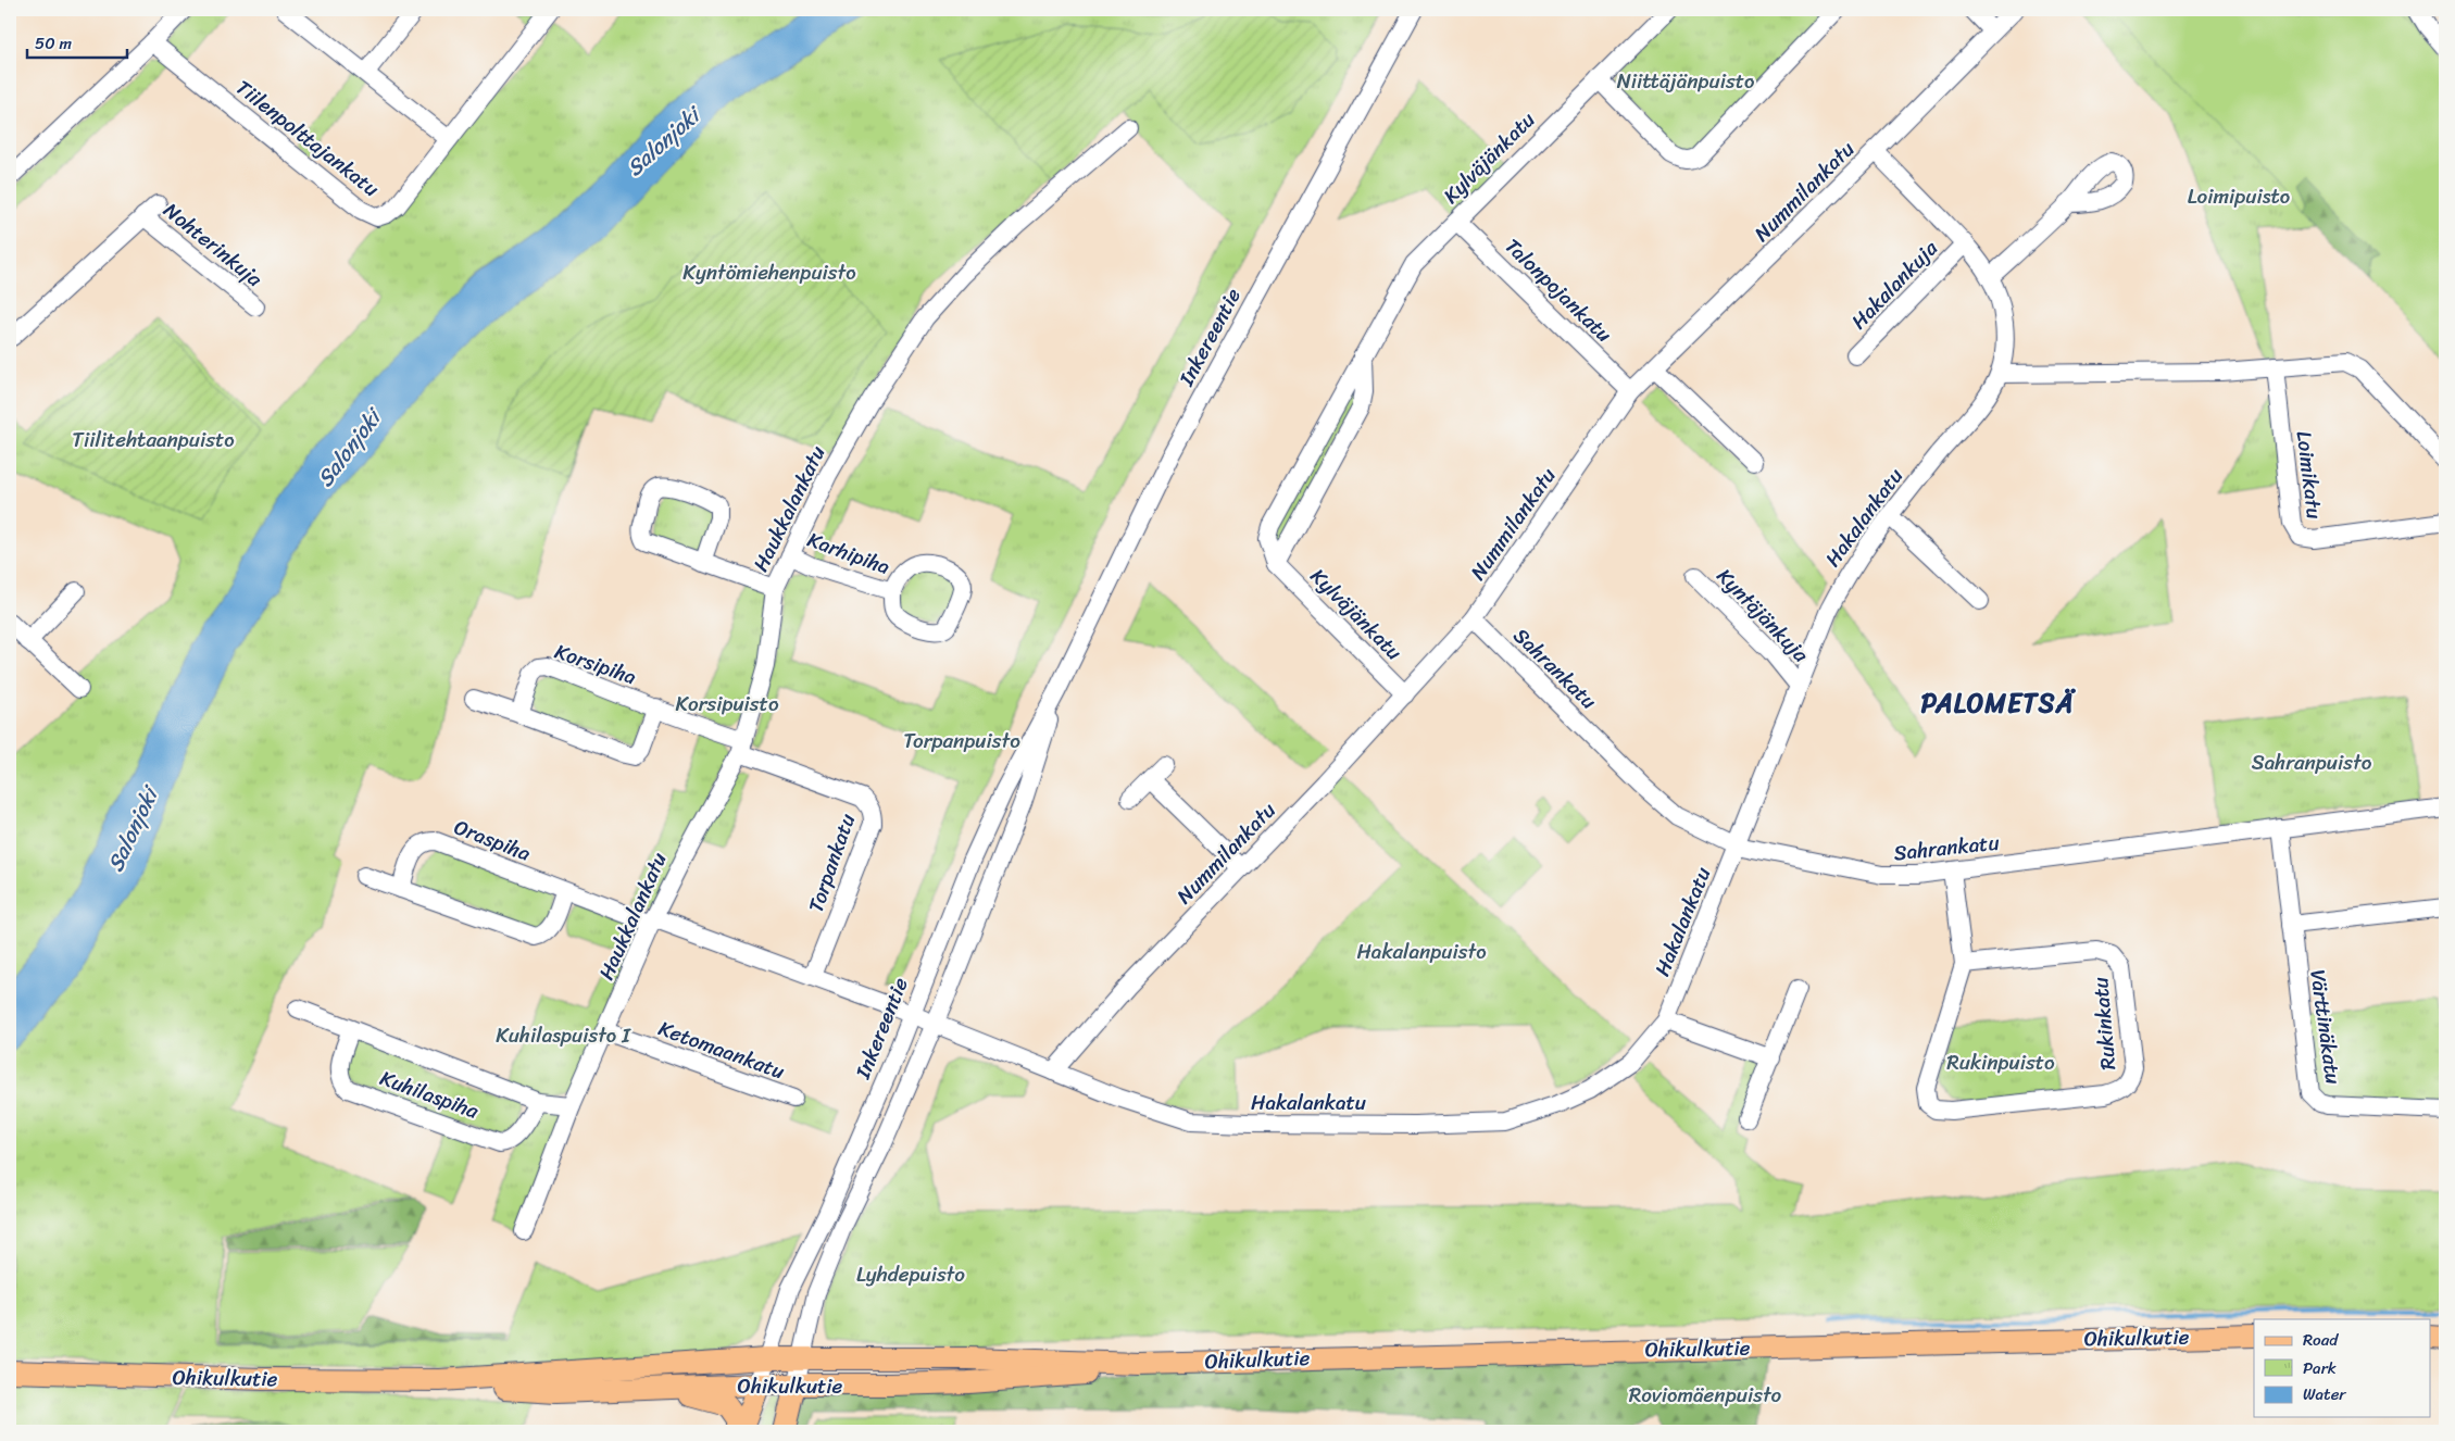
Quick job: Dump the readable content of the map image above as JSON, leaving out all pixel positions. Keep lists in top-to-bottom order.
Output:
{
  "streets": {
    "main road": ["Ohikulkutie"],
    "street": [
      "Tiilenpolttajankatu",
      "Kylväjänkatu",
      "Nummilankatu",
      "Nohterinkuja",
      "Hakalankuja",
      "Talonpojankatu",
      "Inkereentie",
      "Loimikatu",
      "Haukkalankatu",
      "Hakalankatu",
      "Karhipiha",
      "Kyntäjänkuja",
      "Korsipiha",
      "Sahrankatu",
      "Oraspiha",
      "Torpankatu",
      "Rukinkatu",
      "Värttinäkatu",
      "Ketomaankatu",
      "Kuhilaspiha"
    ]
  },
  "crossings": [
    ["Kylväjänkatu", "Nummilankatu"],
    ["Kylväjänkatu", "Talonpojankatu"],
    ["Nummilankatu", "Talonpojankatu"],
    ["Nummilankatu", "Hakalankatu"],
    ["Nummilankatu", "Sahrankatu"],
    ["Hakalankuja", "Hakalankatu"],
    ["Inkereentie", "Hakalankatu"],
    ["Inkereentie", "Ohikulkutie"],
    ["Haukkalankatu", "Karhipiha"],
    ["Haukkalankatu", "Korsipiha"],
    ["Haukkalankatu", "Oraspiha"],
    ["Haukkalankatu", "Torpankatu"],
    ["Haukkalankatu", "Ketomaankatu"],
    ["Haukkalankatu", "Kuhilaspiha"],
    ["Hakalankatu", "Kyntäjänkuja"],
    ["Hakalankatu", "Sahrankatu"],
    ["Korsipiha", "Torpankatu"],
    ["Sahrankatu", "Rukinkatu"],
    ["Sahrankatu", "Värttinäkatu"]
  ],
  "districts": ["PALOMETSÄ"],
  "water": ["Salonjoki"],
  "parks": [
    "Niittäjänpuisto",
    "Loimipuisto",
    "Kyntömiehenpuisto",
    "Tiilitehtaanpuisto",
    "Korsipuisto",
    "Torpanpuisto",
    "Sahranpuisto",
    "Hakalanpuisto",
    "Kuhilaspuisto I",
    "Rukinpuisto",
    "Lyhdepuisto",
    "Roviomäenpuisto"
  ],
  "legend": ["Road", "Park", "Water"],
  "scale_bar": "50 m"
}
